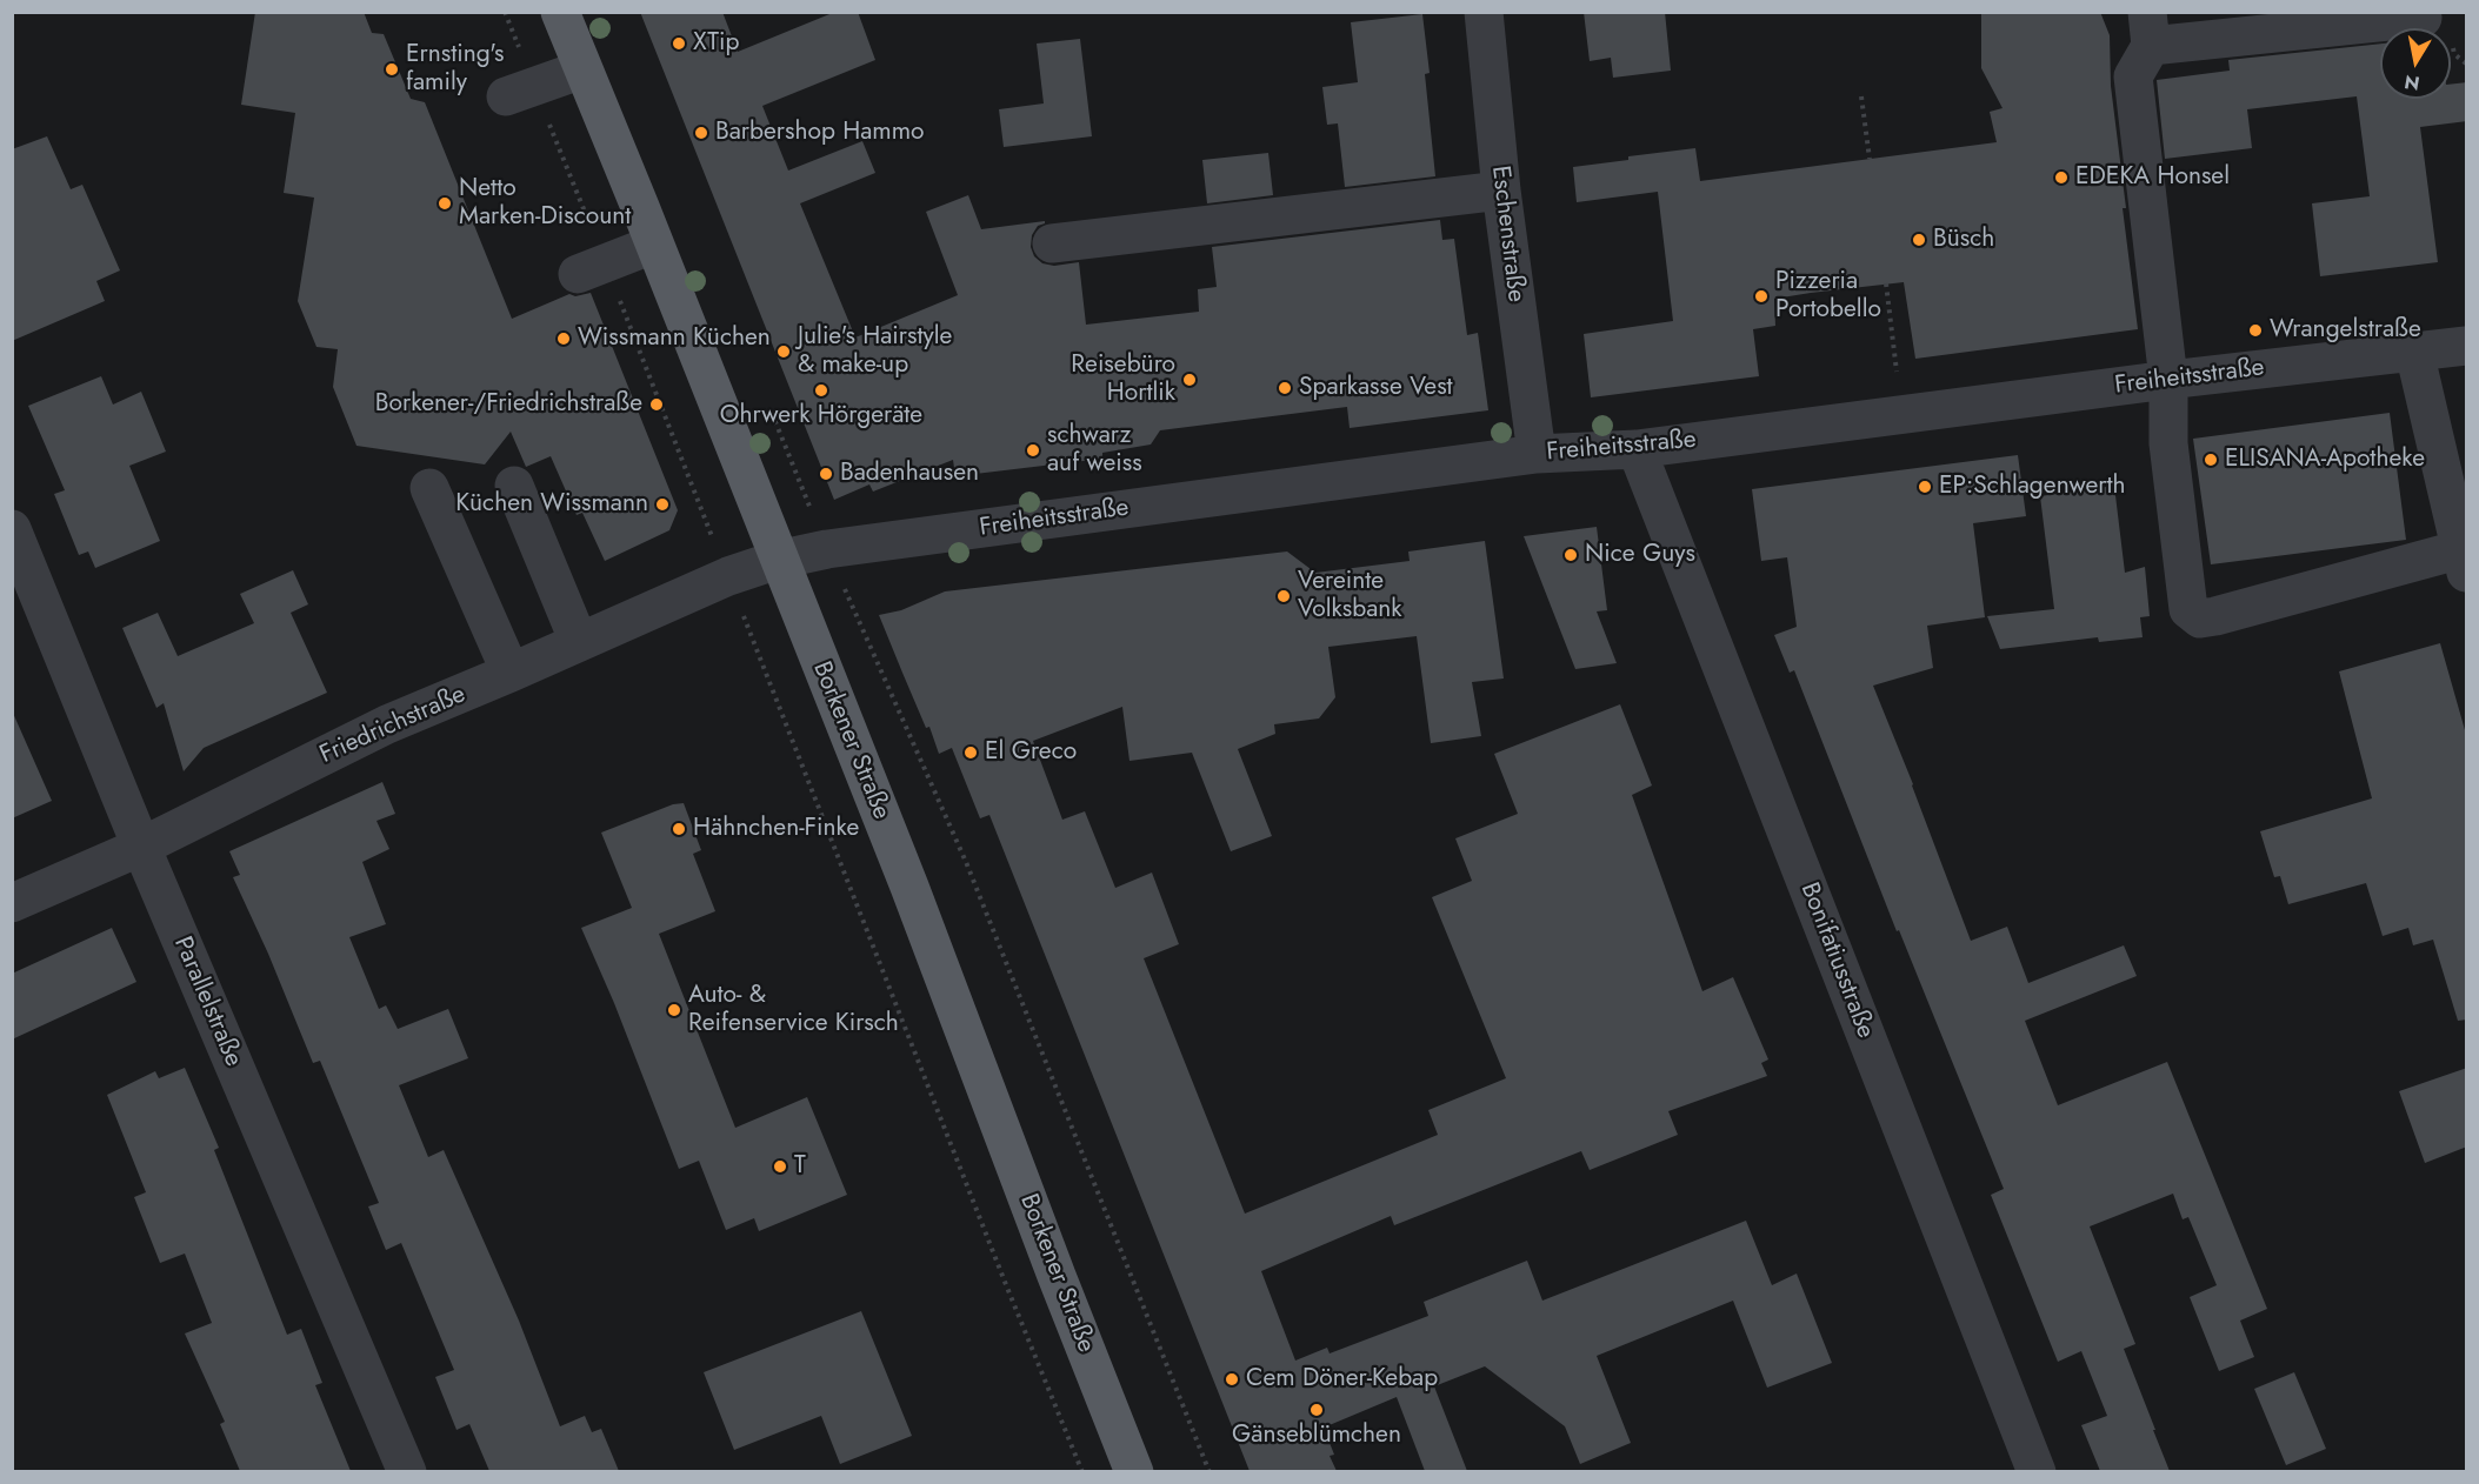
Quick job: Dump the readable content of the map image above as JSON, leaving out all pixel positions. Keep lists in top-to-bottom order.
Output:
{
  "streets": {
    "main road": ["Borkener Straße"],
    "street": [
      "Eschenstraße",
      "Freiheitsstraße",
      "Friedrichstraße",
      "Bonifatiusstraße",
      "Parallelstraße"
    ]
  },
  "crossings": [
    ["Eschenstraße", "Freiheitsstraße"],
    ["Freiheitsstraße", "Friedrichstraße"],
    ["Freiheitsstraße", "Borkener Straße"],
    ["Freiheitsstraße", "Bonifatiusstraße"],
    ["Friedrichstraße", "Borkener Straße"],
    ["Friedrichstraße", "Parallelstraße"]
  ],
  "places": [
    "XTip",
    "Ernsting's family",
    "Barbershop Hammo",
    "EDEKA Honsel",
    "Netto Marken-Discount",
    "Büsch",
    "Pizzeria Portobello",
    "Wrangelstraße",
    "Wissmann Küchen",
    "Julie's Hairstyle & make-up",
    "Reisebüro Hortlik",
    "Sparkasse Vest",
    "Ohrwerk Hörgeräte",
    "Borkener-/Friedrichstraße",
    "schwarz auf weiss",
    "ELISANA-Apotheke",
    "Badenhausen",
    "EP:Schlagenwerth",
    "Küchen Wissmann",
    "Nice Guys",
    "Vereinte Volksbank",
    "El Greco",
    "Hähnchen-Finke",
    "Auto- & Reifenservice Kirsch",
    "T",
    "Cem Döner-Kebap",
    "Gänseblümchen"
  ],
  "north": "bottom"
}
